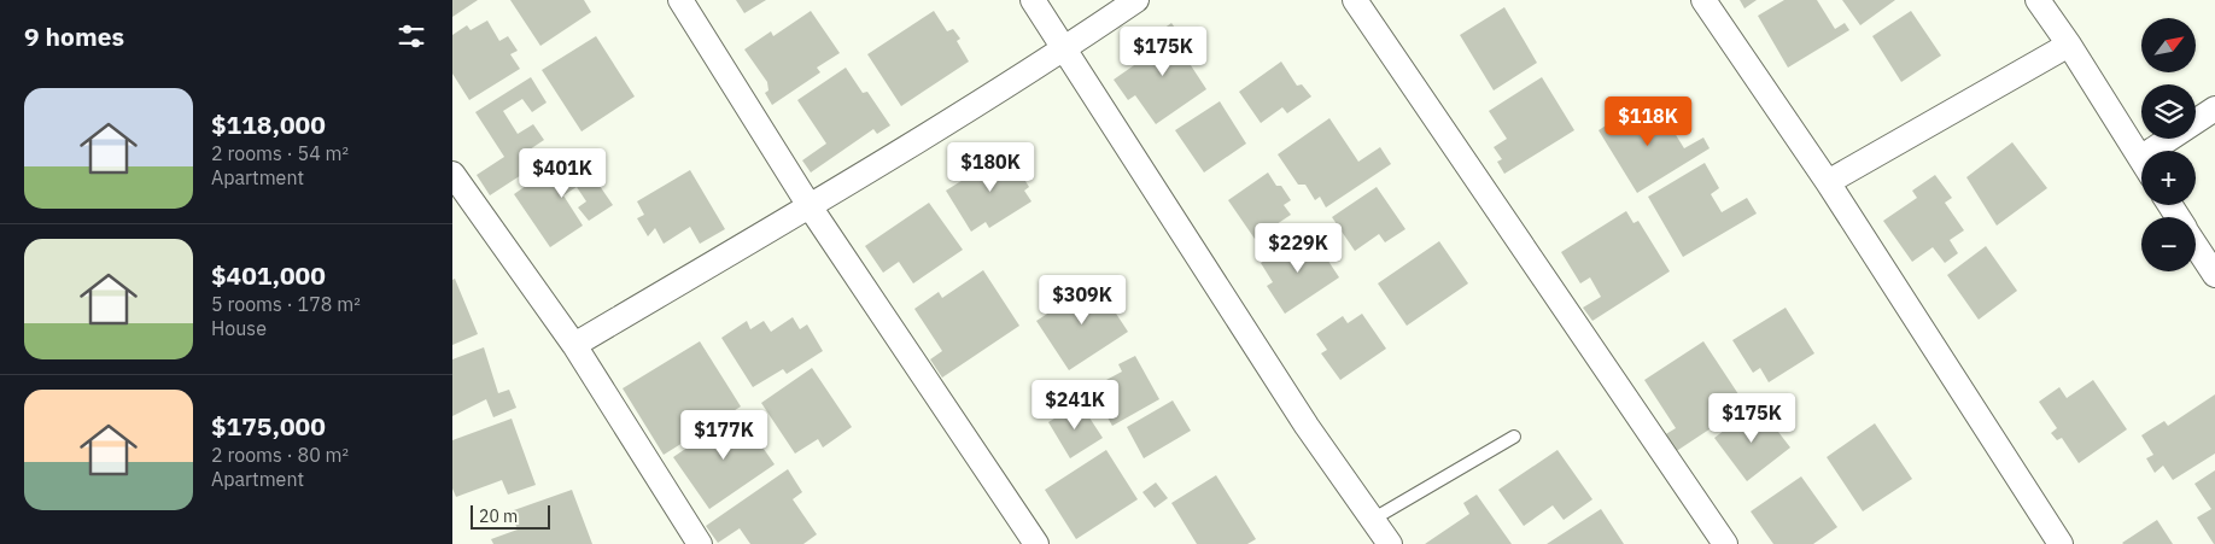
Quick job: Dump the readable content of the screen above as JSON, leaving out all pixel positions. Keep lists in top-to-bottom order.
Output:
{
  "scale_bar": "20 m",
  "north": "top right",
  "page": {
    "heading": "9 homes",
    "map_buttons": ["+", "−"],
    "price": [
      "$175K",
      "$118K",
      "$180K",
      "$401K",
      "$229K",
      "$309K",
      "$241K",
      "$175K",
      "$177K"
    ],
    "list": [
      {
        "name": "$118,000",
        "note": "2 rooms · 54 m² · Apartment"
      },
      {
        "name": "$401,000",
        "note": "5 rooms · 178 m² · House"
      },
      {
        "name": "$175,000",
        "note": "2 rooms · 80 m² · Apartment"
      }
    ],
    "scale": "20 m"
  }
}
